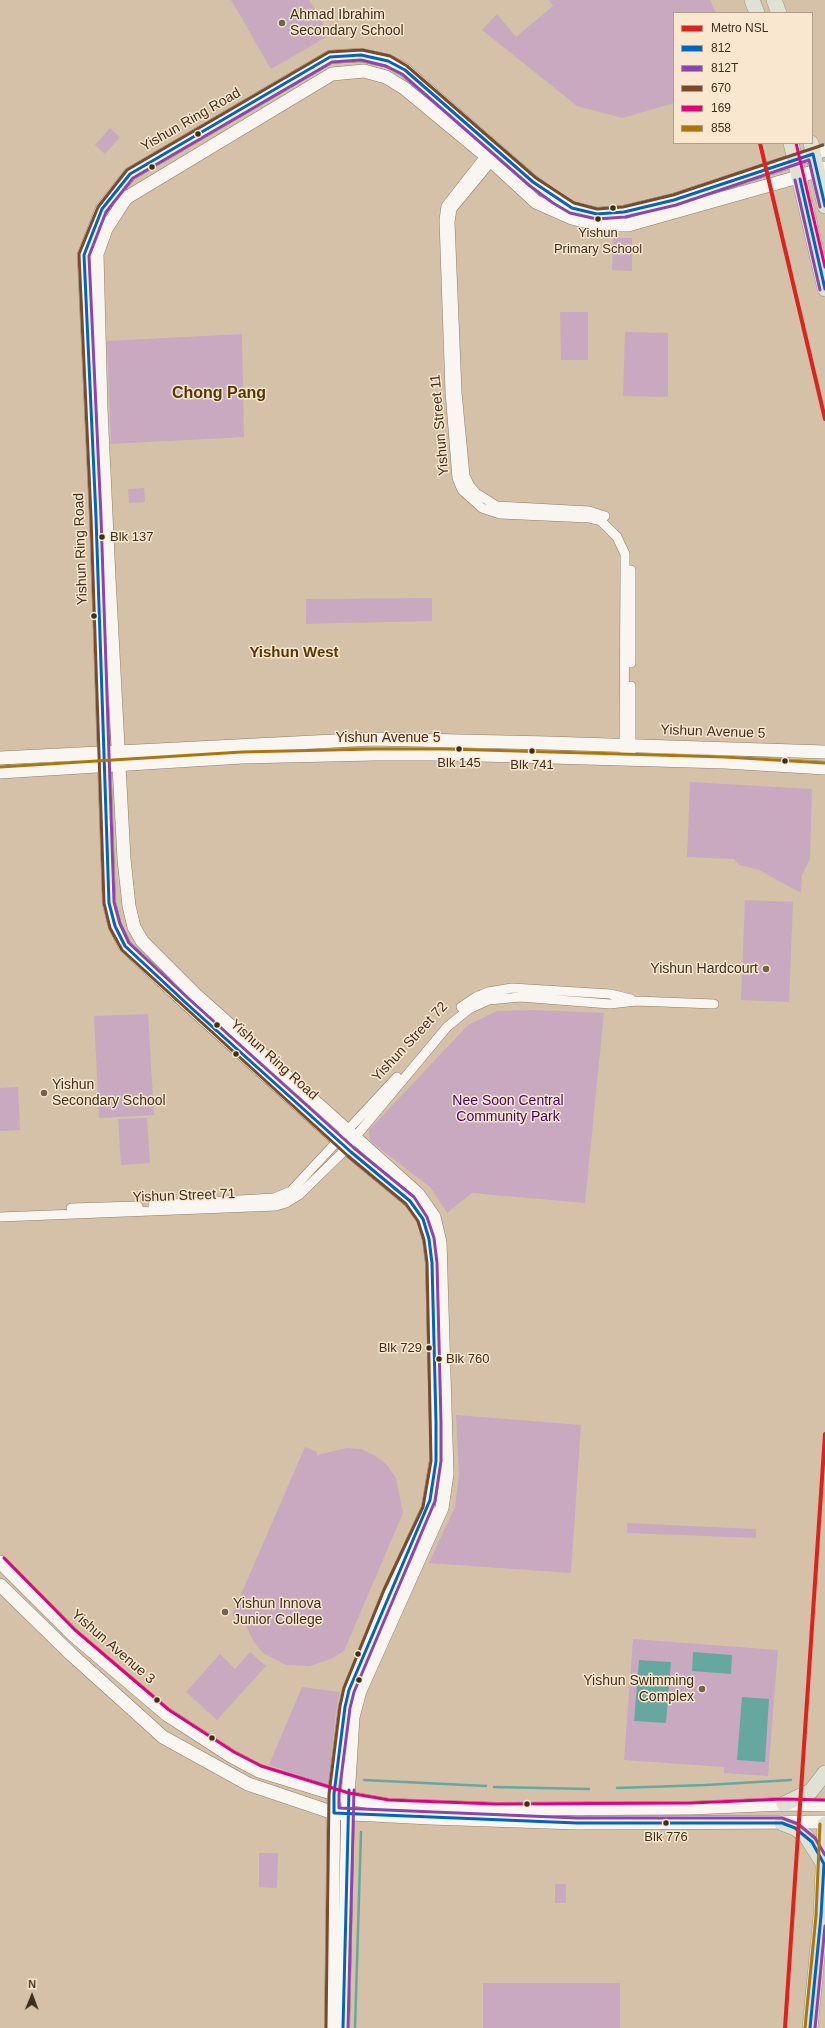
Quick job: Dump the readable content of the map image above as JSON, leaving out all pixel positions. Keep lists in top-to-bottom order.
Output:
{
  "streets": {
    "main road": ["Yishun Ring Road", "Yishun Avenue 5", "Yishun Avenue 3"],
    "street": ["Yishun Street 11", "Yishun Street 72", "Yishun Street 71"]
  },
  "crossings": [
    ["Yishun Ring Road", "Yishun Street 11"],
    ["Yishun Ring Road", "Yishun Avenue 5"],
    ["Yishun Ring Road", "Yishun Street 72"],
    ["Yishun Ring Road", "Yishun Street 71"],
    ["Yishun Ring Road", "Yishun Avenue 3"],
    ["Yishun Street 11", "Yishun Avenue 5"],
    ["Yishun Street 72", "Yishun Street 71"]
  ],
  "districts": ["Chong Pang", "Yishun West"],
  "parks": ["Nee Soon Central Community Park"],
  "places": [
    "Ahmad Ibrahim Secondary School",
    "Yishun Primary School",
    "Blk 137",
    "Blk 145",
    "Blk 741",
    "Yishun Hardcourt",
    "Yishun Secondary School",
    "Blk 729",
    "Blk 760",
    "Yishun Innova Junior College",
    "Yishun Swimming Complex",
    "Blk 776"
  ],
  "lines": [
    "transit line 670",
    "transit line 812",
    "transit line 812T",
    "metro line NSL",
    "transit line 169",
    "transit line 858"
  ],
  "legend": [
    "Metro NSL",
    "812",
    "812T",
    "670",
    "169",
    "858"
  ],
  "north": "top"
}
